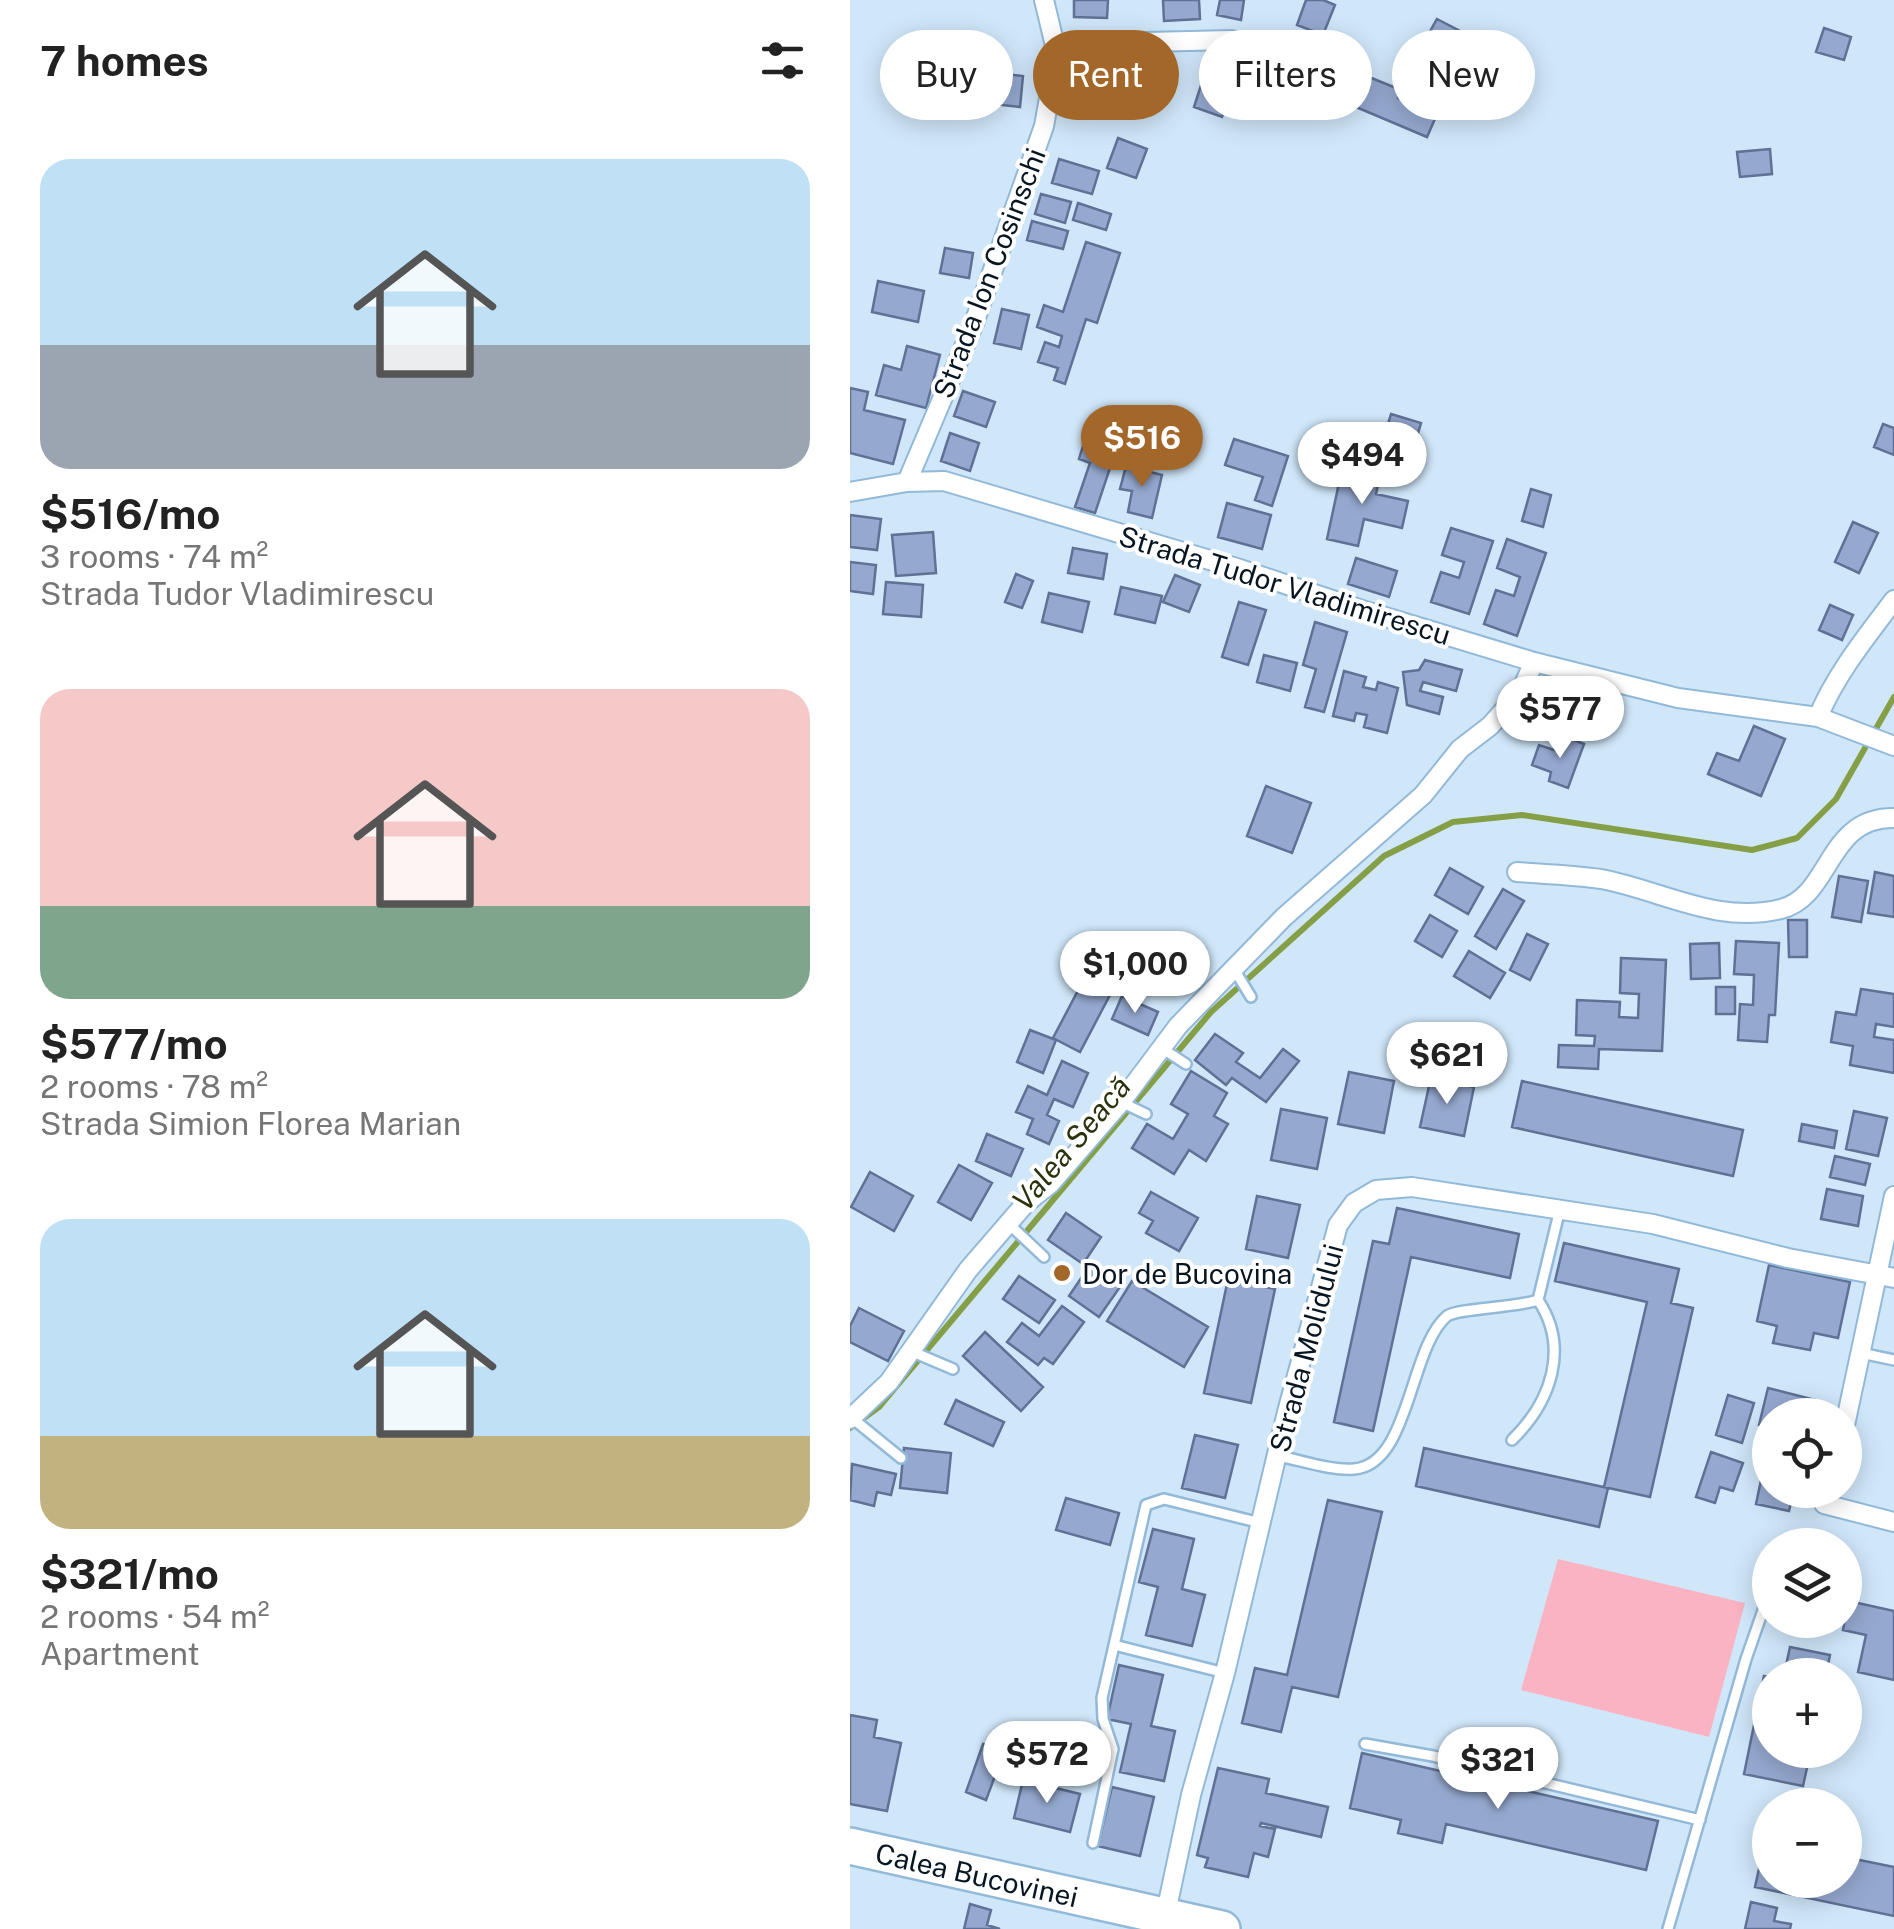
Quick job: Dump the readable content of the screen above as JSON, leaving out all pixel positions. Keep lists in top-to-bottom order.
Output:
{
  "streets": {
    "highway": ["Calea Bucovinei"],
    "street": ["Strada Ion Cosinschi", "Strada Tudor Vladimirescu", "Strada Molidului"]
  },
  "crossings": [
    ["Strada Ion Cosinschi", "Strada Tudor Vladimirescu"],
    ["Strada Molidului", "Calea Bucovinei"]
  ],
  "water": ["Valea Seacă"],
  "places": ["Dor de Bucovina"],
  "page": {
    "heading": "7 homes",
    "chip": [
      "Buy",
      "Rent",
      "Filters",
      "New"
    ],
    "list": [
      {
        "name": "$516/mo",
        "note": "3 rooms · 74 m² · Strada Tudor Vladimirescu"
      },
      {
        "name": "$577/mo",
        "note": "2 rooms · 78 m² · Strada Simion Florea Marian"
      },
      {
        "name": "$321/mo",
        "note": "2 rooms · 54 m² · Apartment"
      }
    ],
    "price": [
      "$516",
      "$494",
      "$577",
      "$1,000",
      "$621",
      "$572",
      "$321"
    ],
    "map_buttons": ["+", "−"]
  }
}
